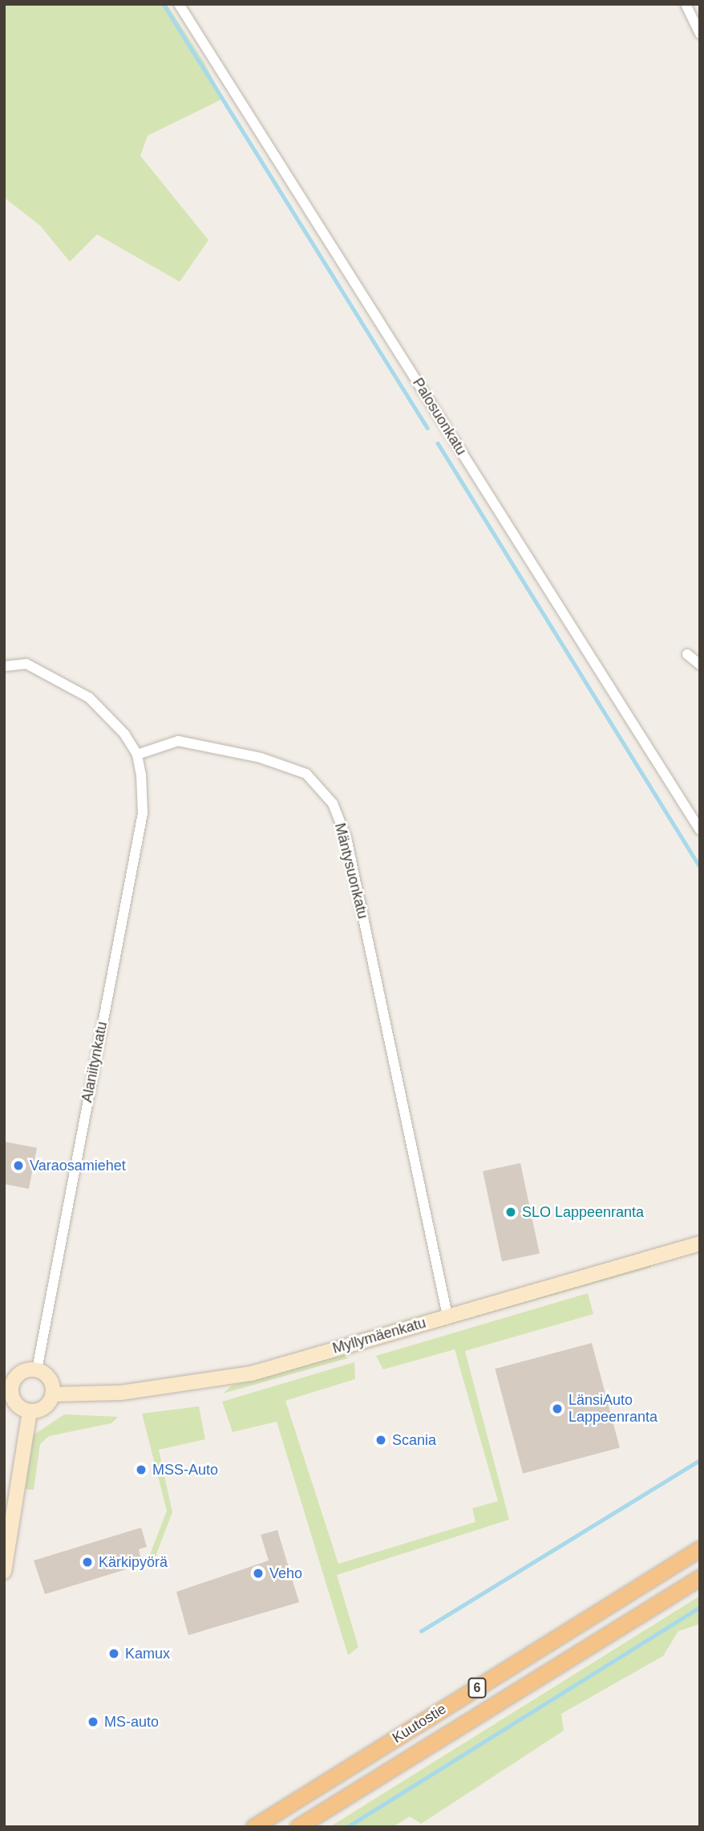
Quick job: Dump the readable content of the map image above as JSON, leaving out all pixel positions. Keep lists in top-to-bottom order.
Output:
{
  "streets": {
    "highway": ["6", "Kuutostie"],
    "main road": ["Myllymäenkatu"],
    "street": ["Palosuonkatu", "Mäntysuonkatu", "Alaniitynkatu"]
  },
  "crossings": [
    ["Mäntysuonkatu", "Alaniitynkatu"],
    ["Mäntysuonkatu", "Myllymäenkatu"],
    ["Alaniitynkatu", "Myllymäenkatu"]
  ],
  "places": [
    "Varaosamiehet",
    "SLO Lappeenranta",
    "LänsiAuto Lappeenranta",
    "Scania",
    "MSS-Auto",
    "Kärkipyörä",
    "Veho",
    "Kamux",
    "MS-auto"
  ]
}
